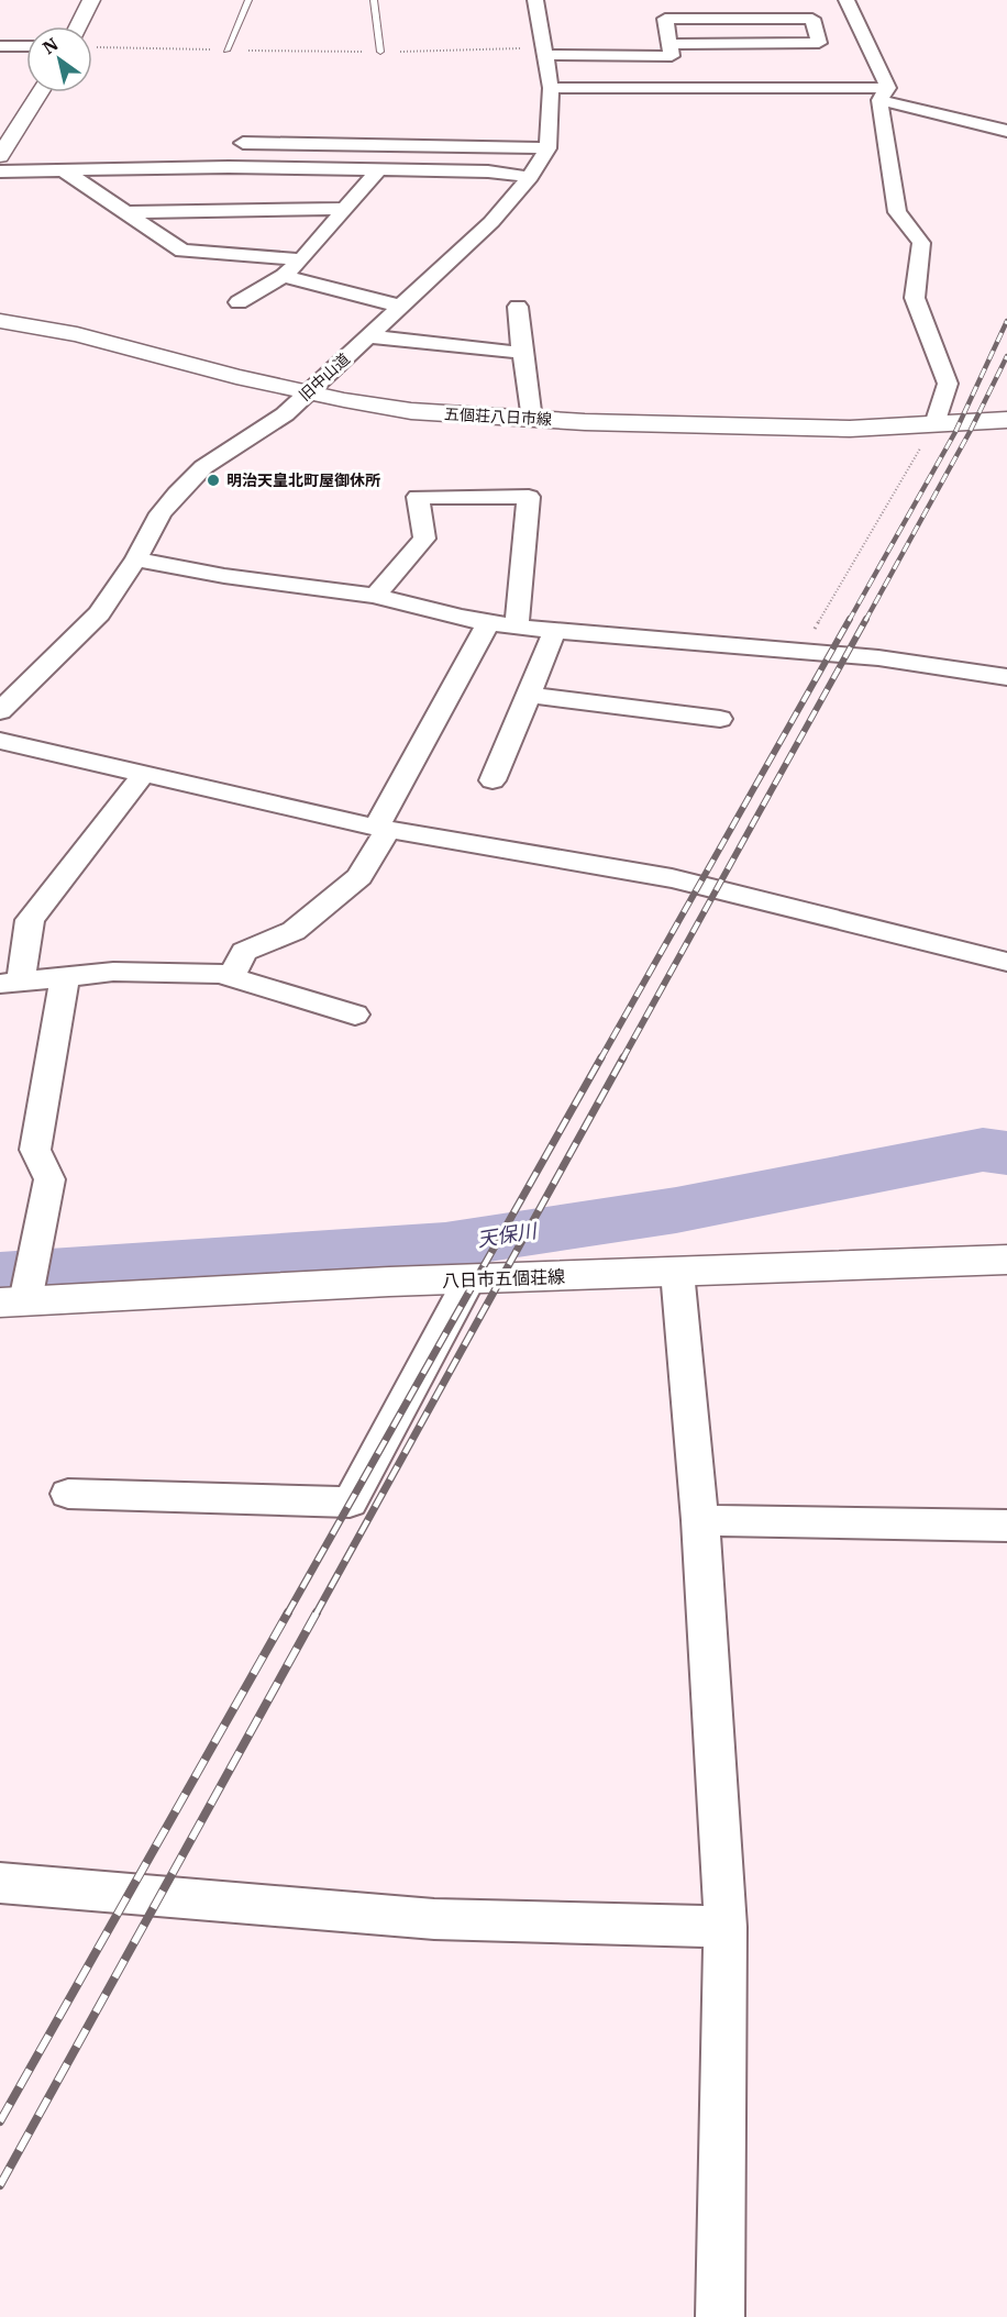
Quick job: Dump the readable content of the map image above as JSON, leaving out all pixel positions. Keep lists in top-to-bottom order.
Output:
{
  "streets": {
    "main road": ["五個荘八日市線", "八日市五個荘線"],
    "street": ["旧中山道"]
  },
  "crossings": [
    ["旧中山道", "五個荘八日市線"]
  ],
  "water": ["天保川"],
  "places": ["明治天皇北町屋御休所"],
  "north": "top left"
}
